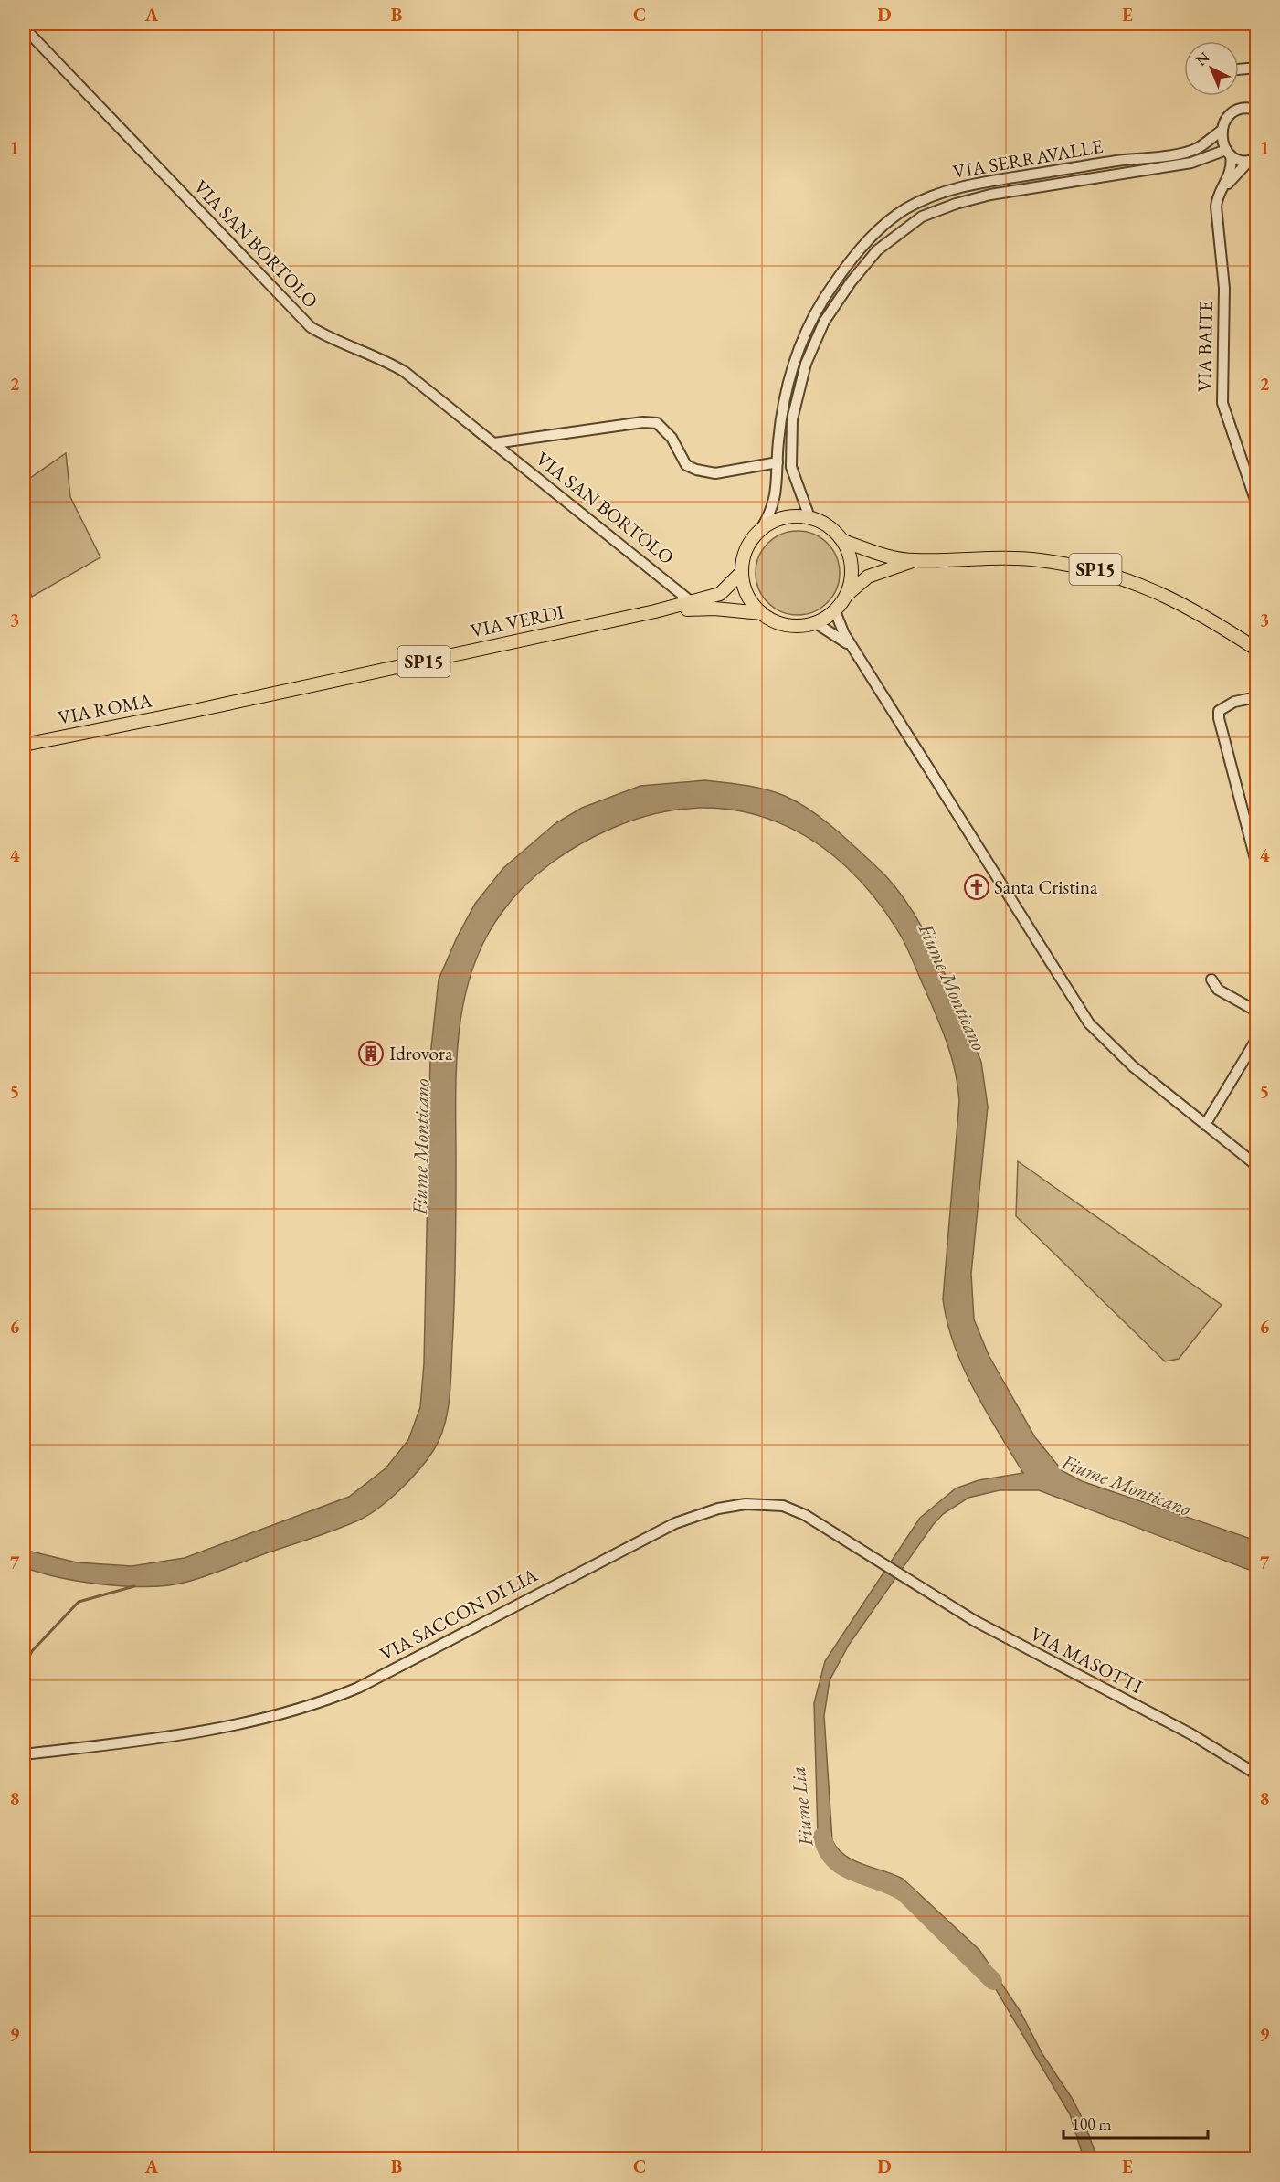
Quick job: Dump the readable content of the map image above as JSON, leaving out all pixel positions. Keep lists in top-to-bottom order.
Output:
{
  "streets": {
    "main road": ["SP15", "VIA VERDI", "VIA ROMA"],
    "street": [
      "VIA SERRAVALLE",
      "VIA SAN BORTOLO",
      "VIA BAITE",
      "VIA SACCON DI LIA",
      "VIA MASOTTI"
    ]
  },
  "crossings": [
    ["VIA SERRAVALLE", "VIA SAN BORTOLO"],
    ["VIA SERRAVALLE", "VIA BAITE"],
    ["VIA SERRAVALLE", "SP15"],
    ["VIA SAN BORTOLO", "SP15"],
    ["SP15", "VIA VERDI"],
    ["VIA VERDI", "VIA ROMA"],
    ["VIA SACCON DI LIA", "VIA MASOTTI"]
  ],
  "water": ["Fiume Monticano", "Fiume Lia"],
  "places": {
    "church": ["Santa Cristina"],
    "building": ["Idrovora"]
  },
  "scale_bar": "100 m",
  "north": "top left",
  "grid": {
    "columns": [
      "A",
      "B",
      "C",
      "D",
      "E"
    ],
    "rows": [
      "1",
      "2",
      "3",
      "4",
      "5",
      "6",
      "7",
      "8",
      "9"
    ]
  }
}
